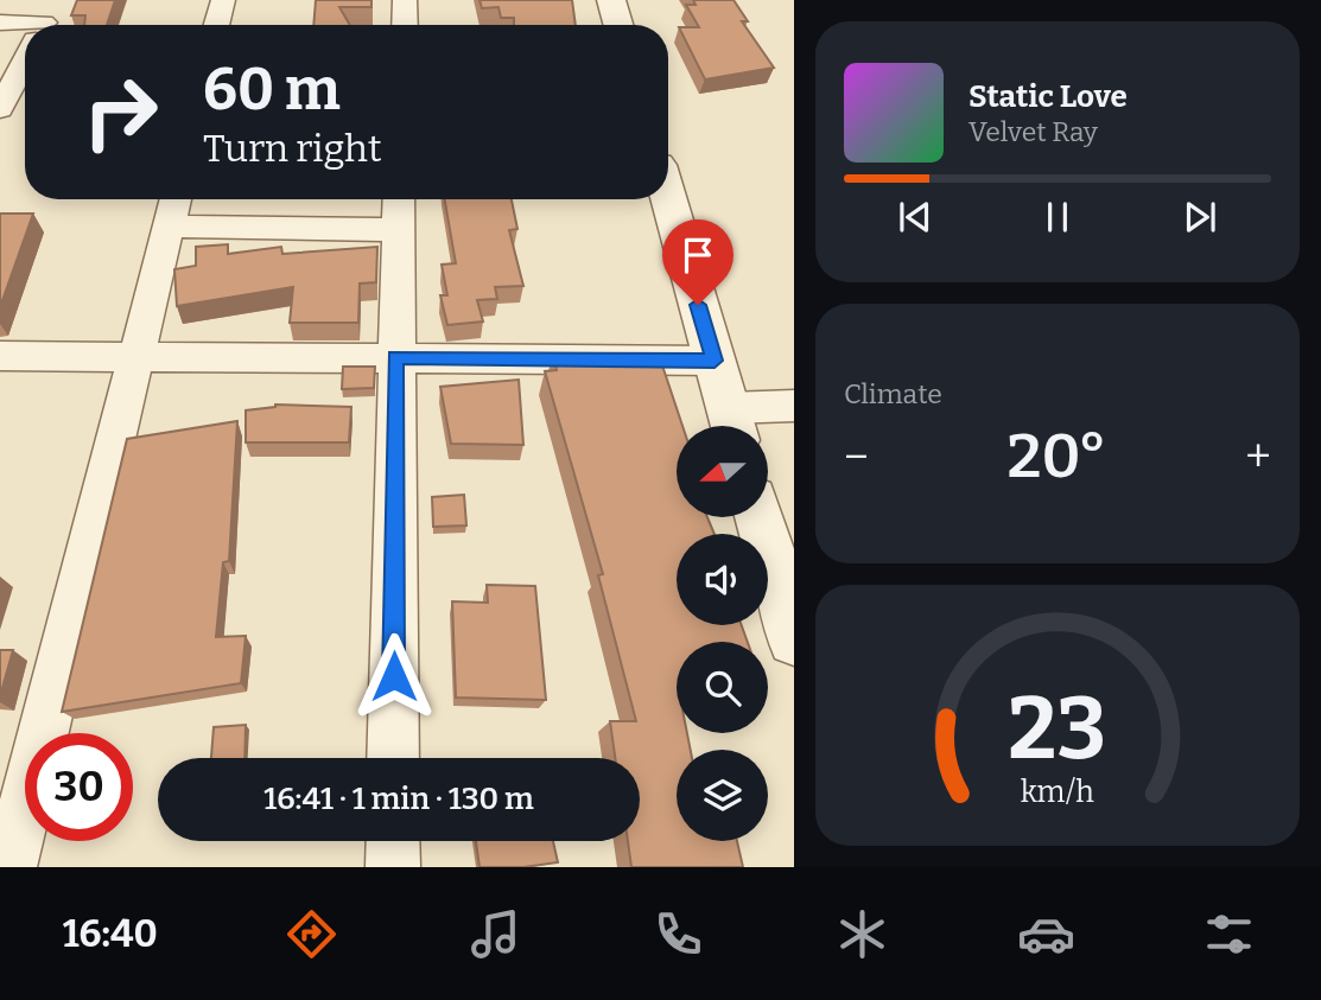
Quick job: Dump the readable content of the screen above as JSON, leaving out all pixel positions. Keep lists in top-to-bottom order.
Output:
{
  "north": "left",
  "page": {
    "turn": ["60 m", "Turn right"],
    "song": ["Static Love", "Velvet Ray"],
    "tile": "Climate",
    "heat": ["−", "20°", "+"],
    "limit": "30",
    "trip": "16:41 · 1 min · 130 m",
    "tabs": "16:40",
    "gauge": ["23", "km/h"]
  }
}
